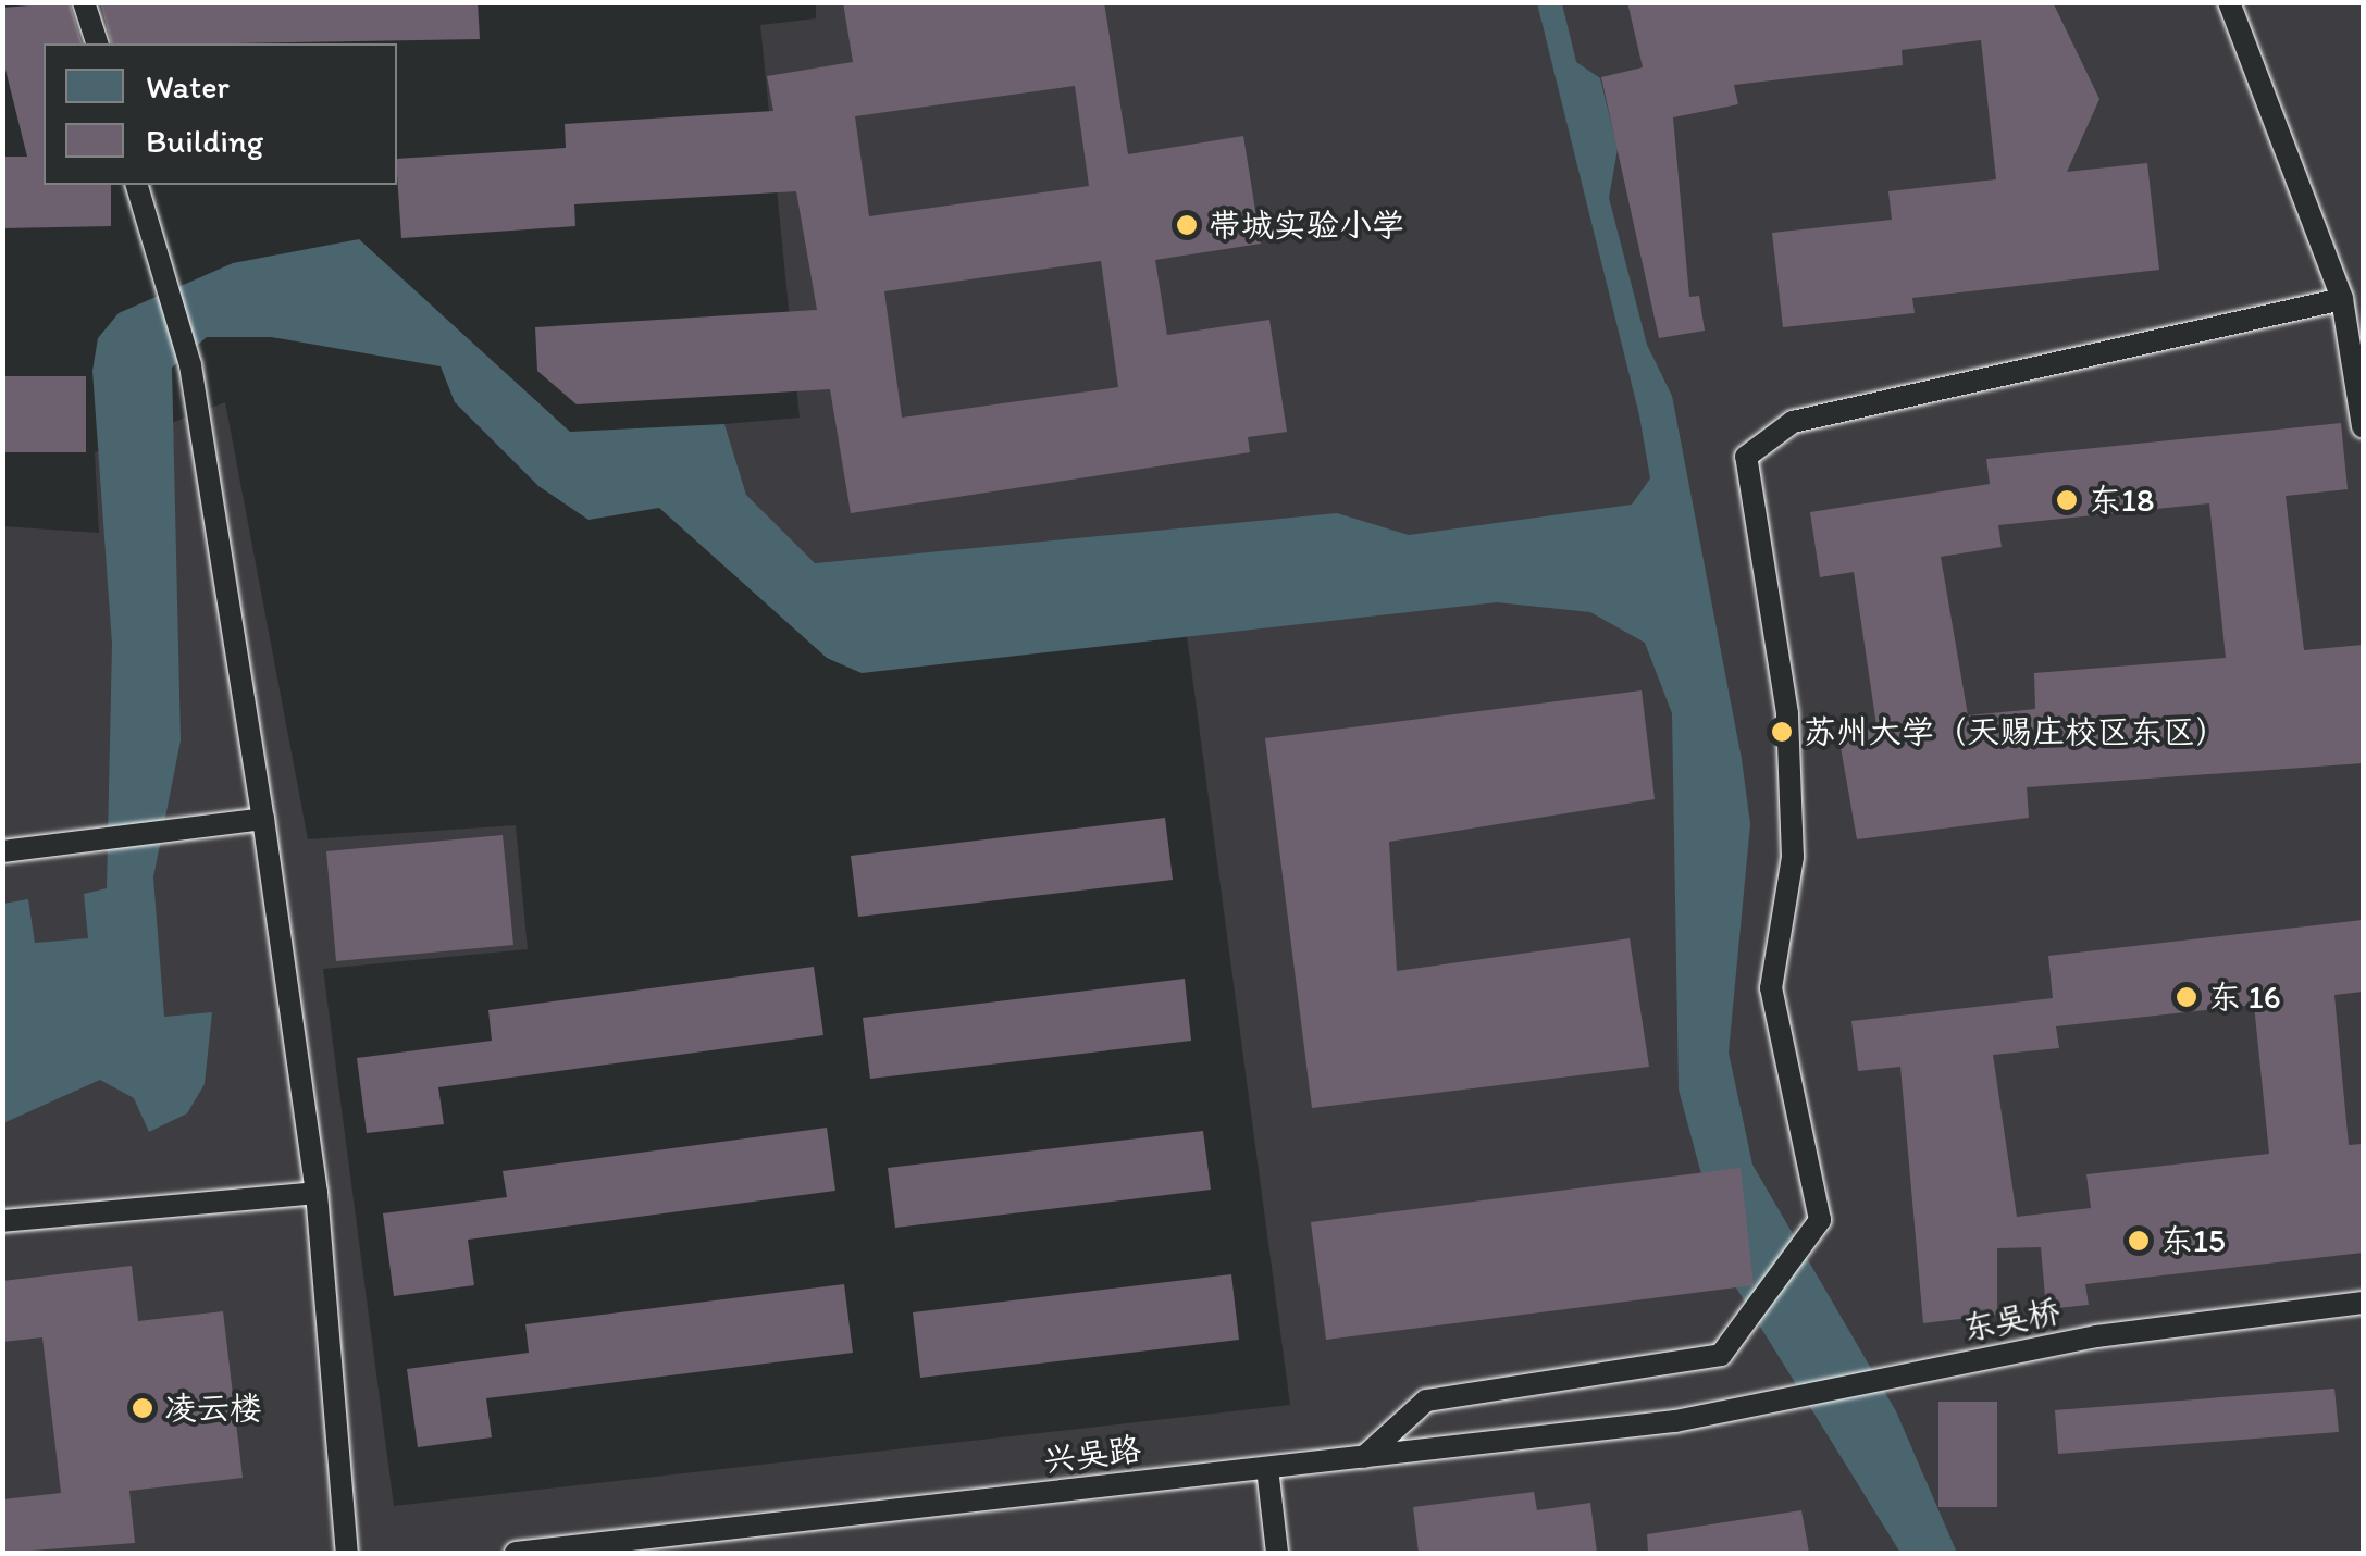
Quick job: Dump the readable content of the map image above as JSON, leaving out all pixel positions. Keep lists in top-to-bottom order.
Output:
{
  "streets": {
    "lane": ["东吴桥", "兴吴路"]
  },
  "crossings": [
    ["东吴桥", "兴吴路"]
  ],
  "places": [
    "带城实验小学",
    "东18",
    "苏州大学（天赐庄校区东区）",
    "东 16",
    "东15",
    "凌云楼"
  ],
  "legend": ["Water", "Building"]
}
